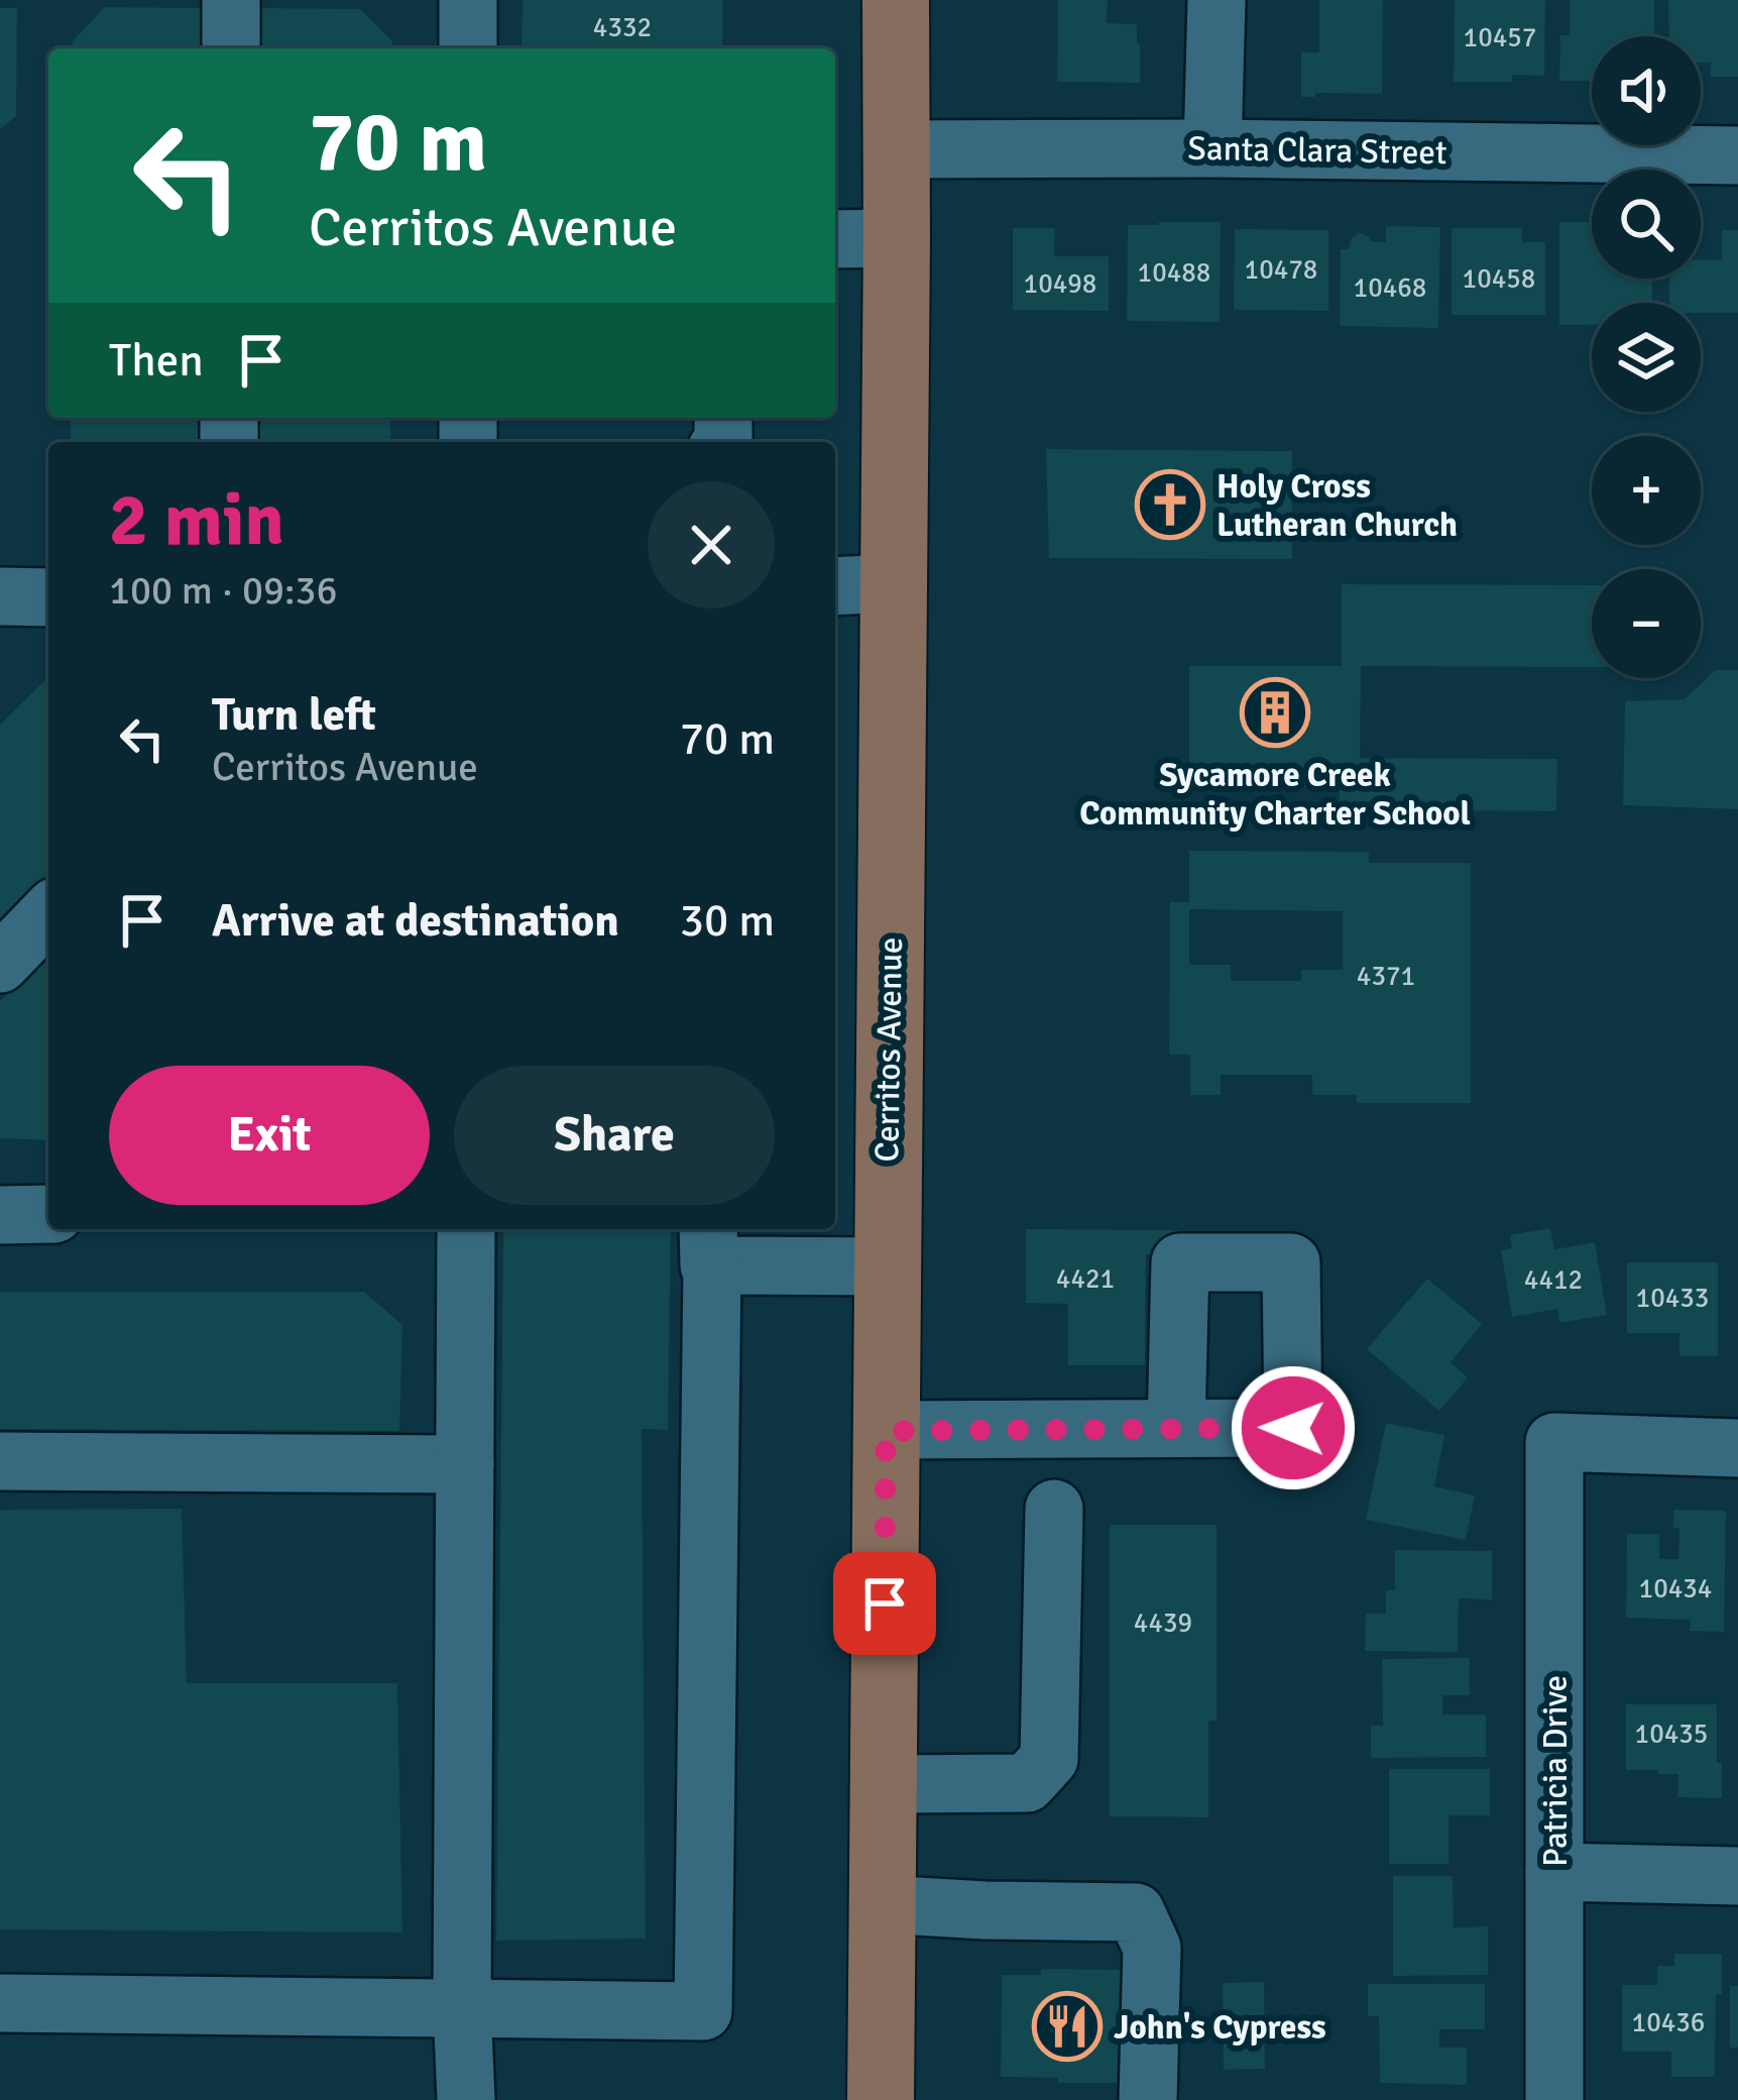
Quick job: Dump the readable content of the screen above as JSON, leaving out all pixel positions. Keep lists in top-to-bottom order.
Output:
{
  "streets": {
    "main road": ["Cerritos Avenue"],
    "street": ["Santa Clara Street", "Patricia Drive"]
  },
  "crossings": [
    ["Santa Clara Street", "Cerritos Avenue"]
  ],
  "places": {
    "church": ["Holy Cross Lutheran Church"],
    "building": ["Sycamore Creek Community Charter School"],
    "restaurant": ["John's Cypress"]
  },
  "house_numbers": [
    "4332",
    "10457",
    "10478",
    "10488",
    "10458",
    "10498",
    "10468",
    "4371",
    "4421",
    "4412",
    "10433",
    "10434",
    "4439",
    "10435",
    "10436"
  ],
  "page": {
    "map_buttons": ["+", "−"],
    "turn": ["70 m", "Cerritos Avenue"],
    "then": "Then",
    "heading": ["2 min", "100 m · 09:36"],
    "list": [
      {
        "name": "Turn left",
        "note": "Cerritos Avenue",
        "value": "70 m"
      },
      {
        "name": "Arrive at destination",
        "value": "30 m"
      }
    ],
    "buttons": ["Exit", "Share"]
  }
}
